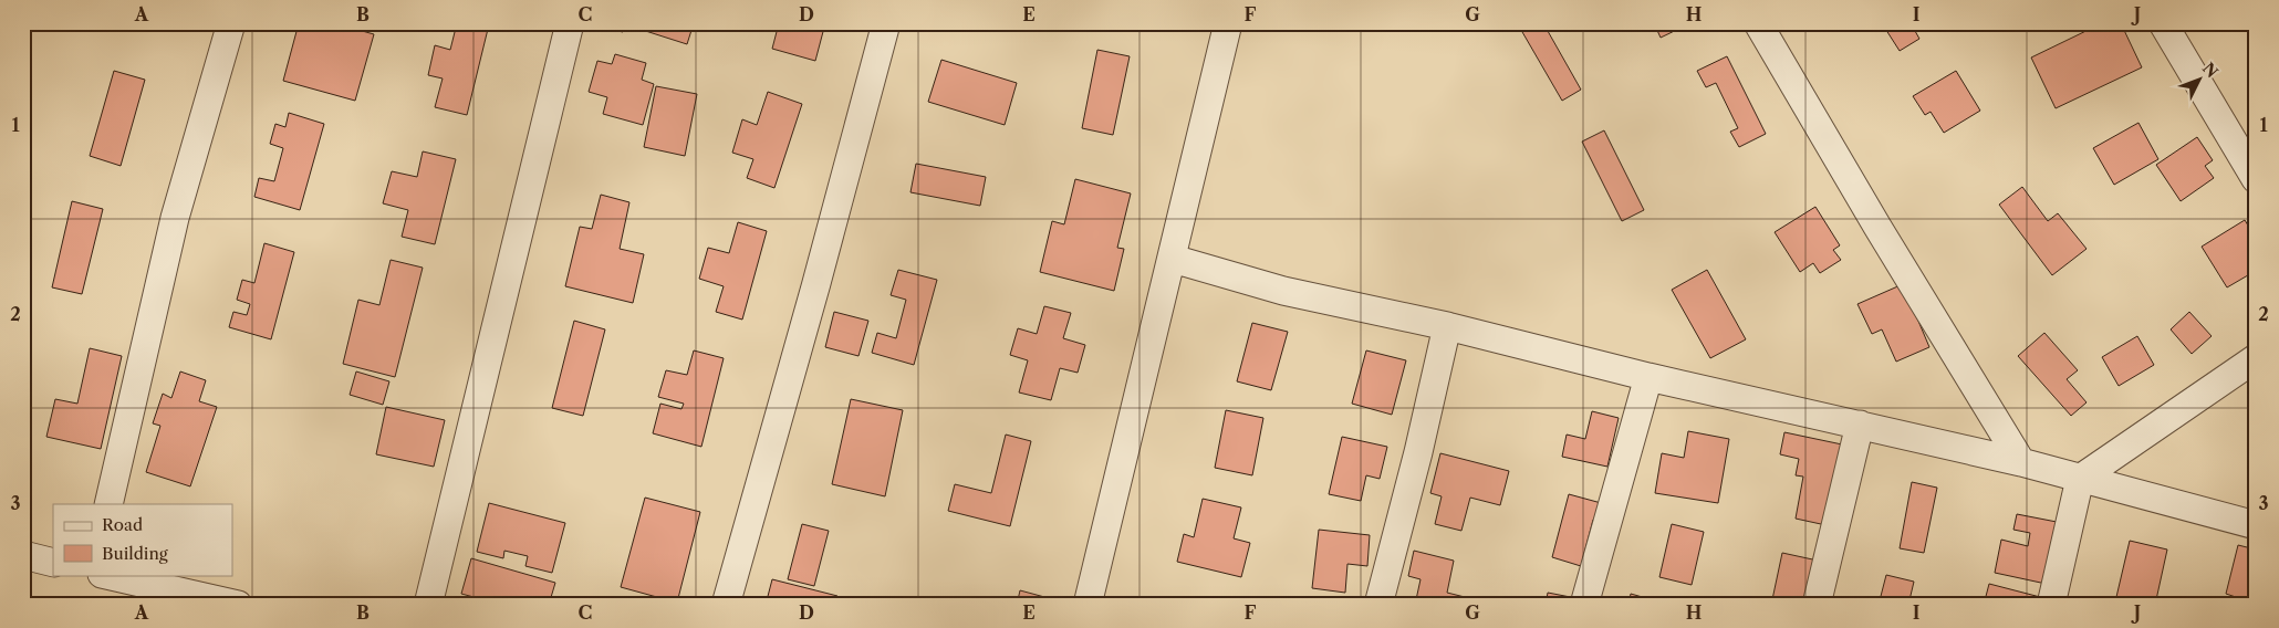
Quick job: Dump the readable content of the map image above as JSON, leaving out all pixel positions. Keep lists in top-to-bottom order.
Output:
{
  "legend": ["Road", "Building"],
  "north": "top right",
  "grid": {
    "columns": [
      "A",
      "B",
      "C",
      "D",
      "E",
      "F",
      "G",
      "H",
      "I",
      "J"
    ],
    "rows": ["1", "2", "3"]
  }
}
